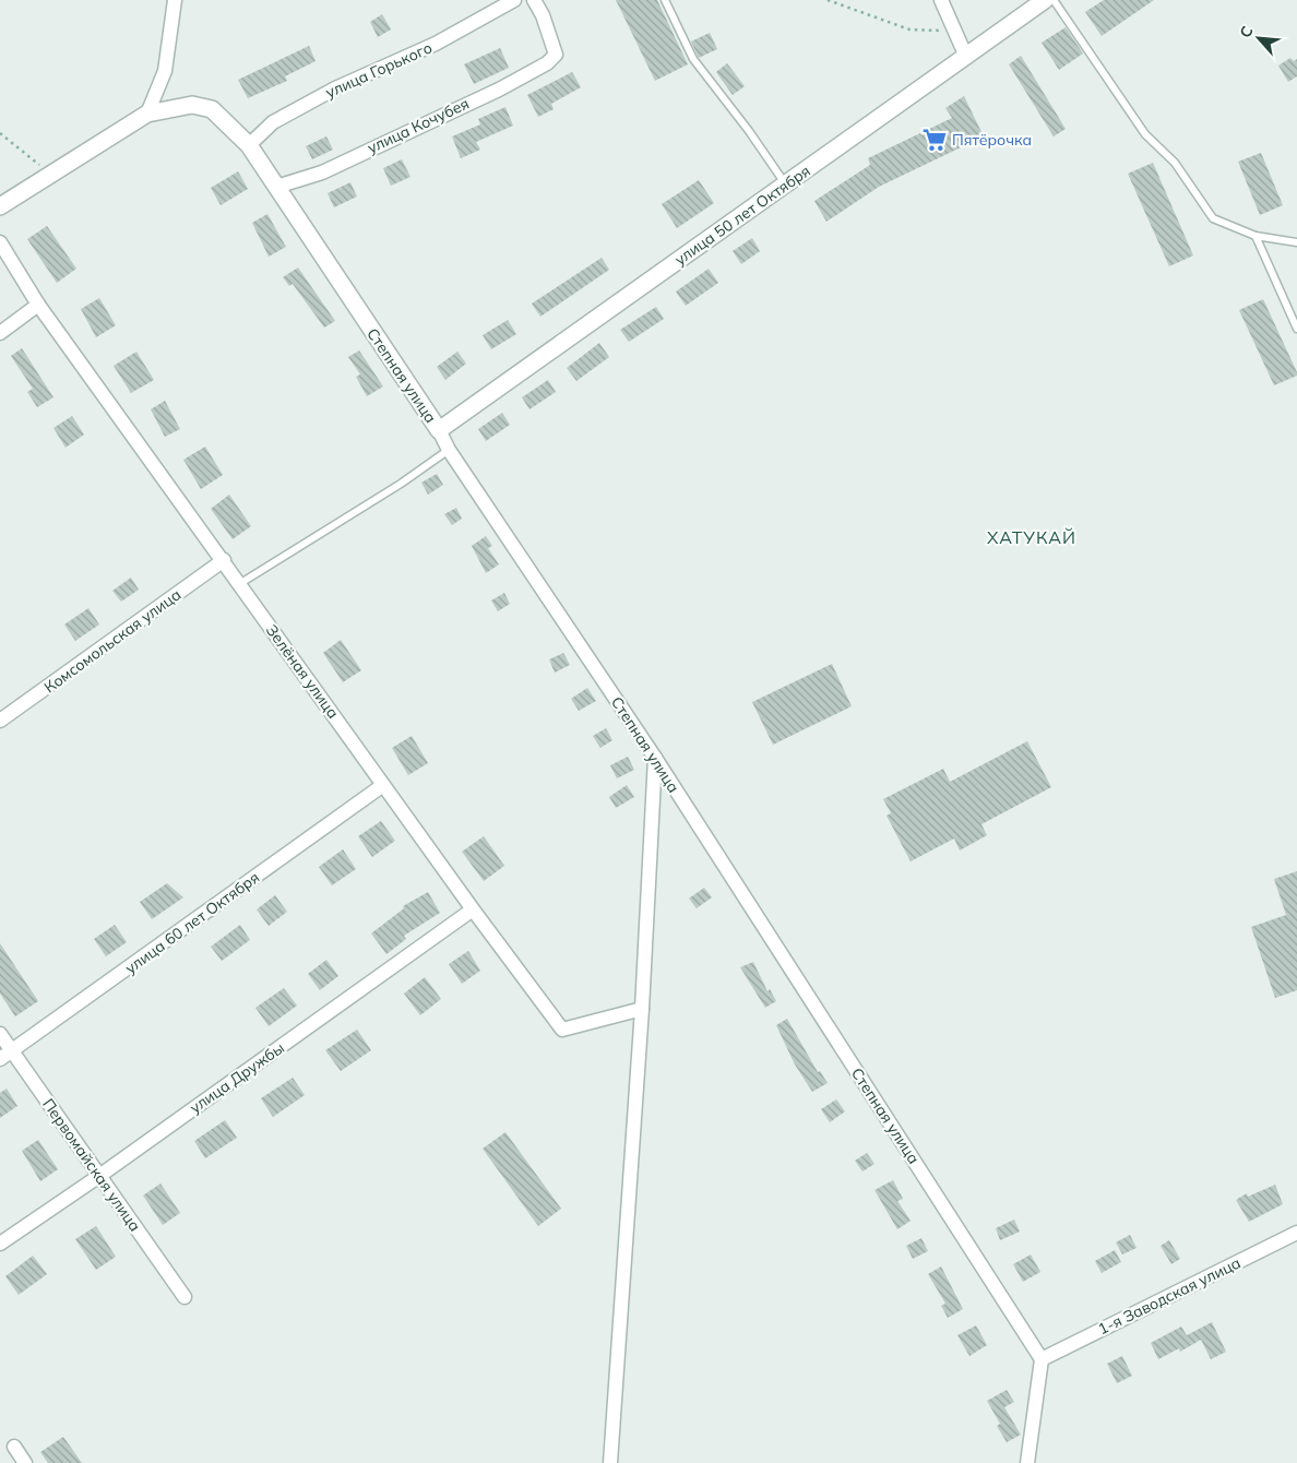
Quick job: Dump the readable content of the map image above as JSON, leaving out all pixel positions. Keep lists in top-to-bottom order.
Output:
{
  "streets": {
    "street": [
      "улица Горького",
      "улица Кочубея",
      "улица 50 лет Октября",
      "Степная улица",
      "Комсомольская улица",
      "Зелёная улица",
      "улица 60 лет Октября",
      "улица Дружбы",
      "Первомайская улица",
      "1-я Заводская улица"
    ]
  },
  "crossings": [
    ["улица Горького", "Степная улица"],
    ["улица Кочубея", "Степная улица"],
    ["улица 50 лет Октября", "Степная улица"],
    ["Степная улица", "1-я Заводская улица"],
    ["Комсомольская улица", "Зелёная улица"],
    ["Зелёная улица", "улица 60 лет Октября"],
    ["Зелёная улица", "улица Дружбы"],
    ["улица 60 лет Октября", "Первомайская улица"],
    ["улица Дружбы", "Первомайская улица"]
  ],
  "districts": ["ХАТУКАЙ"],
  "places": {
    "supermarket": ["Пятёрочка"]
  },
  "north": "top left"
}
